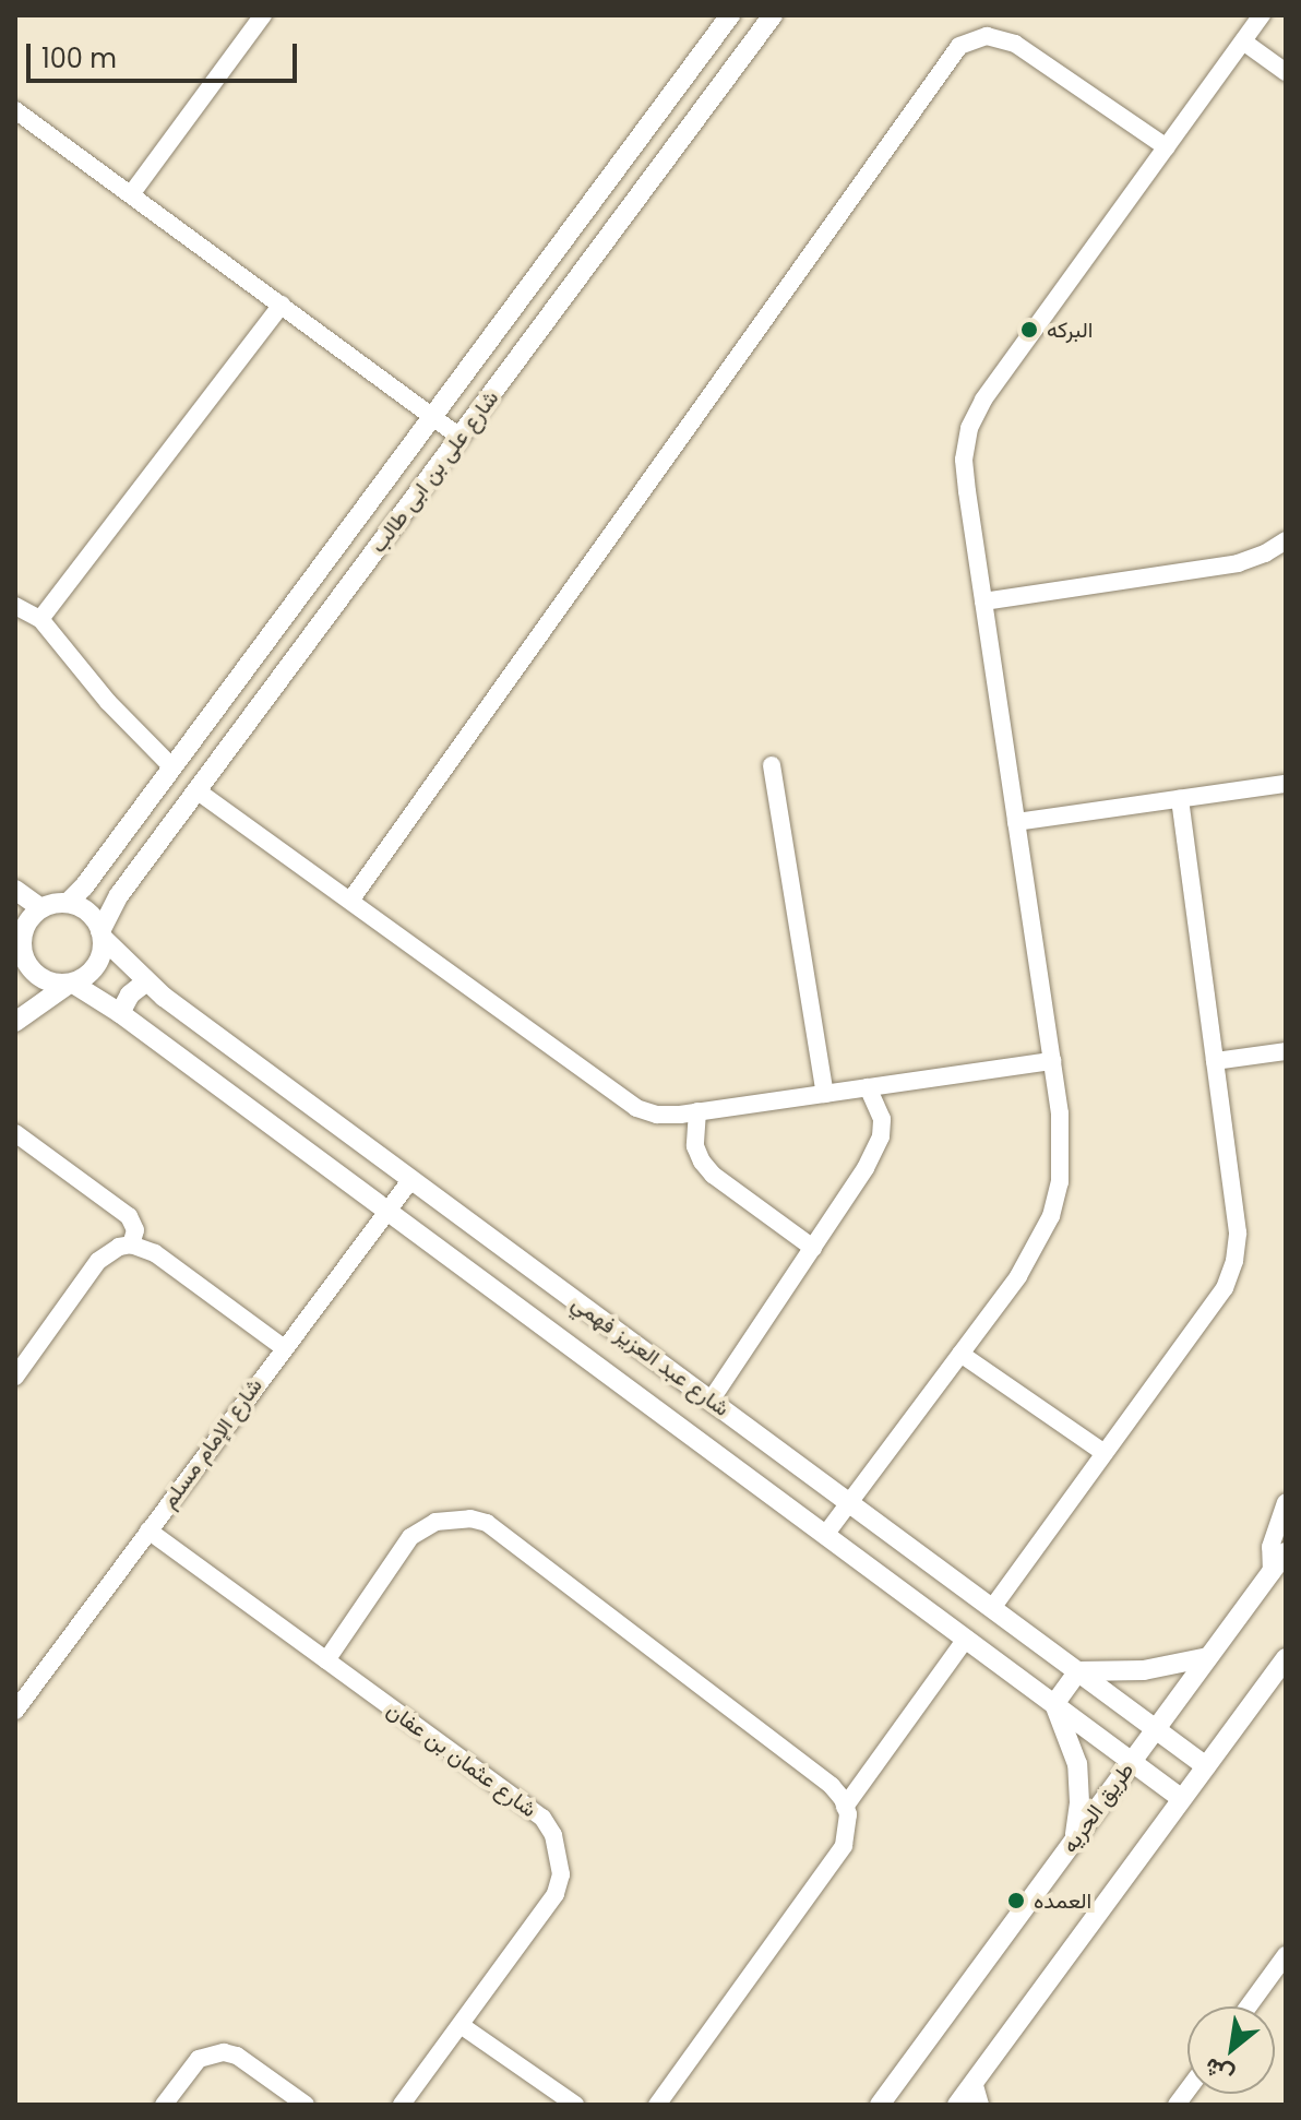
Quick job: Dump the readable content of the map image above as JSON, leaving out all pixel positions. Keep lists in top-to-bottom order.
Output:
{
  "streets": {
    "street": [
      "شارع على بن ابى طالب",
      "شارع عبد العزيز فهمي",
      "شارع الإمام مسلم",
      "شارع عثمان بن عفان",
      "طريق الحريه"
    ]
  },
  "crossings": [
    ["شارع على بن ابى طالب", "شارع عبد العزيز فهمي"],
    ["شارع عبد العزيز فهمي", "شارع الإمام مسلم"],
    ["شارع عبد العزيز فهمي", "طريق الحريه"],
    ["شارع الإمام مسلم", "شارع عثمان بن عفان"]
  ],
  "places": ["البركه", "العمده"],
  "scale_bar": "100 m",
  "north": "bottom left"
}
